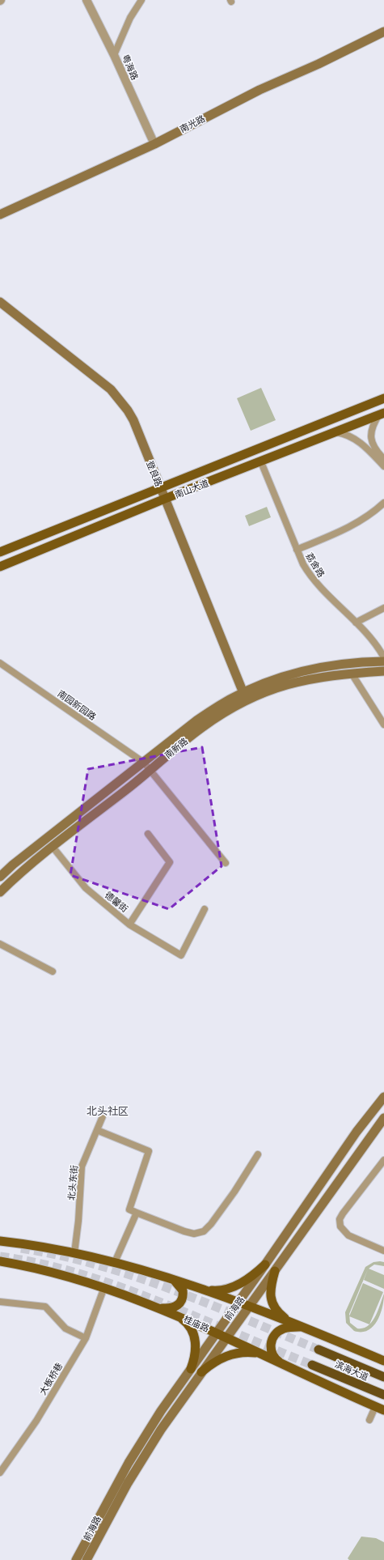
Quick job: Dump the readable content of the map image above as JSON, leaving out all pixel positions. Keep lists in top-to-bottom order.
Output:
{
  "streets": {
    "highway": ["滨海大道"],
    "main road": [
      "南光路",
      "登良路",
      "南山大道",
      "南新路",
      "前海路",
      "桂庙路"
    ],
    "street": [
      "粤海路",
      "荔舍路",
      "南园新园路",
      "德馨街",
      "北头东街",
      "大板桥巷"
    ]
  },
  "crossings": [
    ["粤海路", "南光路"],
    ["登良路", "南山大道"],
    ["登良路", "南新路"],
    ["南山大道", "荔舍路"],
    ["南园新园路", "南新路"],
    ["南新路", "德馨街"],
    ["前海路", "桂庙路"],
    ["桂庙路", "大板桥巷"]
  ],
  "districts": ["北头社区"]
}
